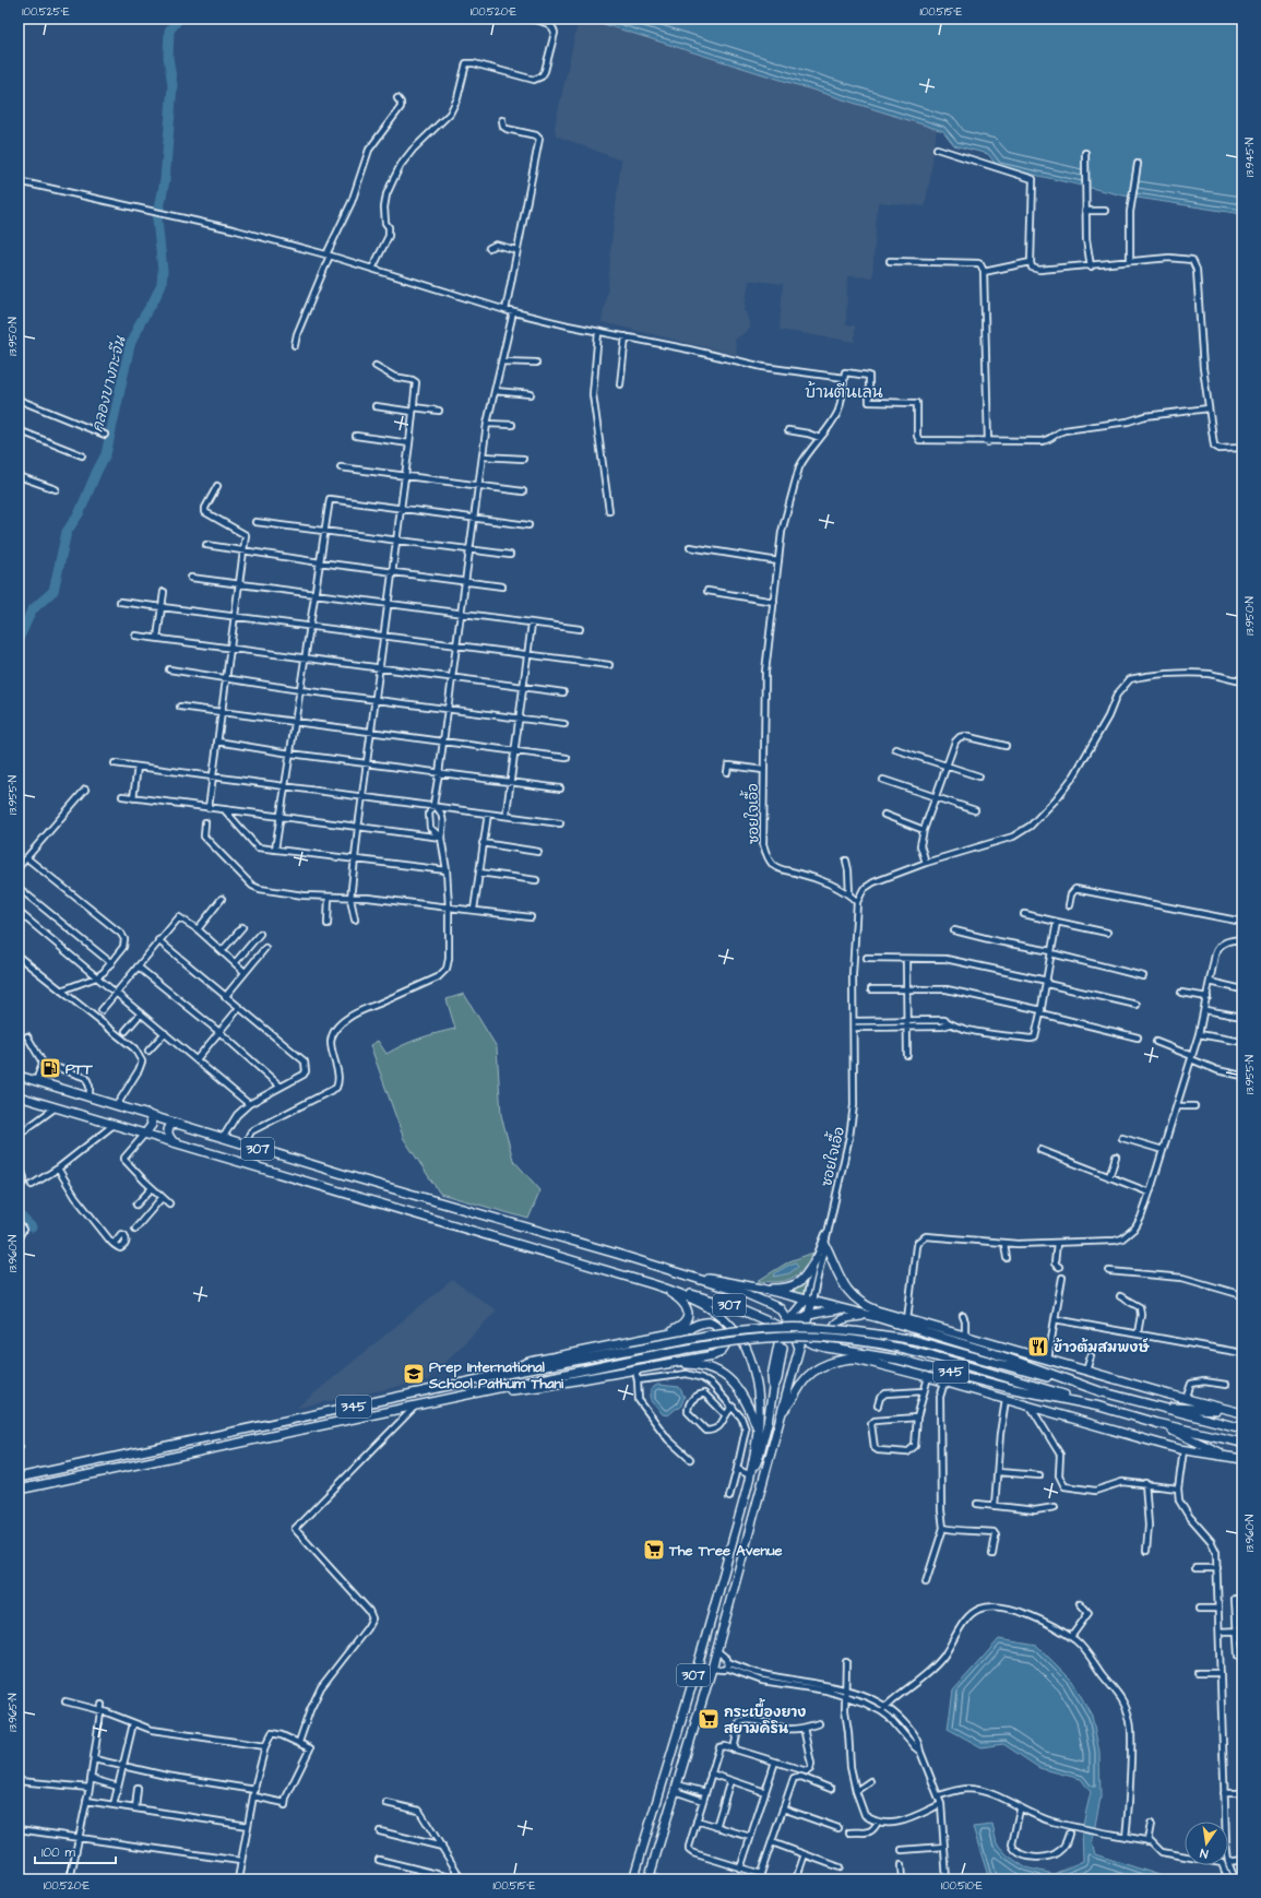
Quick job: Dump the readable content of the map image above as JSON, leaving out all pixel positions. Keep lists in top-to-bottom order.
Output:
{
  "streets": {
    "main road": ["307", "345"],
    "street": ["ซอยใจเอื้อ"]
  },
  "crossings": [
    ["307", "345"]
  ],
  "districts": ["บ้านตีนเลน"],
  "water": ["คลองบางกะจีน"],
  "places": {
    "fuel station": ["PTT"],
    "restaurant": ["ข้าวต้มสมพงษ์"],
    "school or university": ["Prep International School Pathum Thani"],
    "supermarket": ["The Tree Avenue", "กระเบื้องยาง สยามคิริน"]
  },
  "scale_bar": "100 m",
  "north": "bottom",
  "coordinates": [
    "100.525°E",
    "100.520°E",
    "100.515°E",
    "13.945°N",
    "13.950°N",
    "13.955°N",
    "13.960°N",
    "13.965°N",
    "100.510°E"
  ]
}
